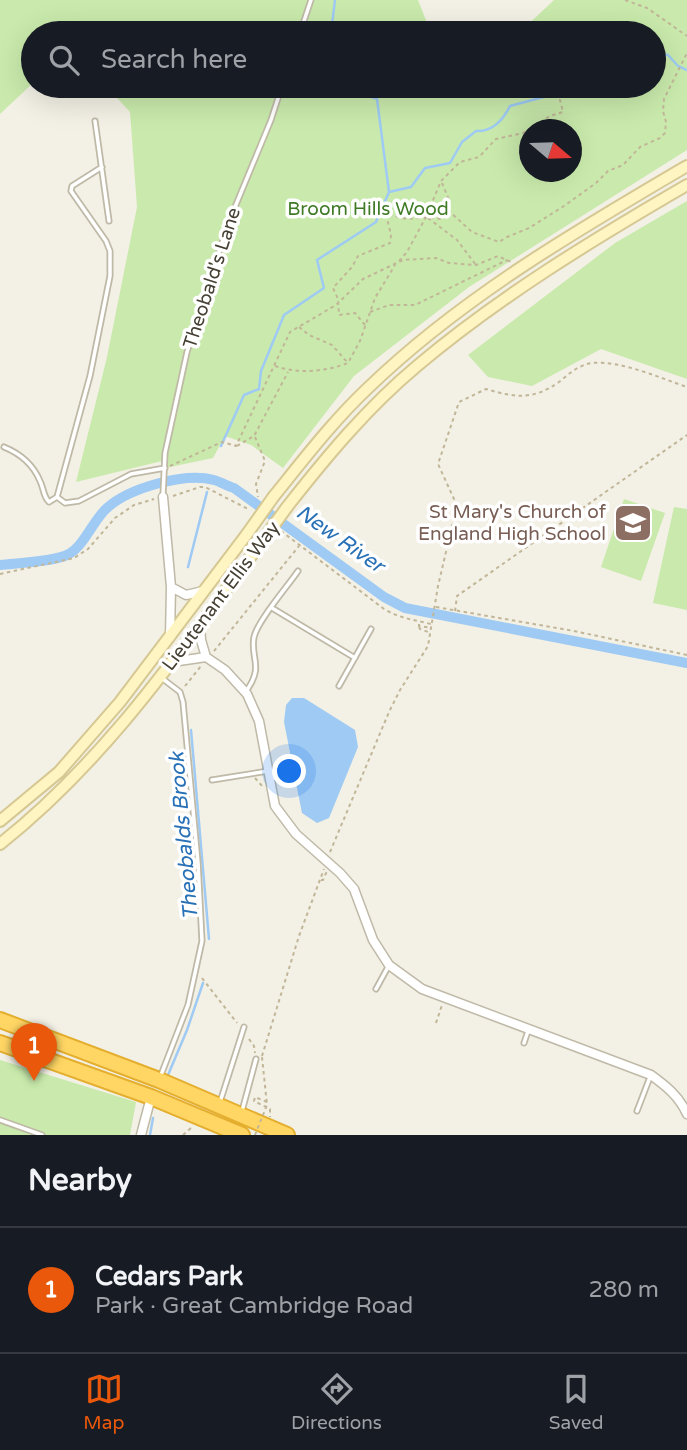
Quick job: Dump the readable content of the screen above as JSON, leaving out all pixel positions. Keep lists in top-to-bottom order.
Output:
{
  "streets": {
    "main road": ["Lieutenant Ellis Way"],
    "lane": ["Theobald's Lane"]
  },
  "water": ["New River", "Theobalds Brook"],
  "parks": ["Broom Hills Wood"],
  "places": {
    "school or university": ["St Mary's Church of England High School"]
  },
  "north": "right",
  "page": {
    "search": "Search here",
    "pins": "1",
    "heading": "Nearby",
    "list": [
      {
        "mark": "1",
        "name": "Cedars Park",
        "note": "Park · Great Cambridge Road",
        "value": "280 m"
      }
    ],
    "nav": ["Map", "Directions", "Saved"]
  }
}
